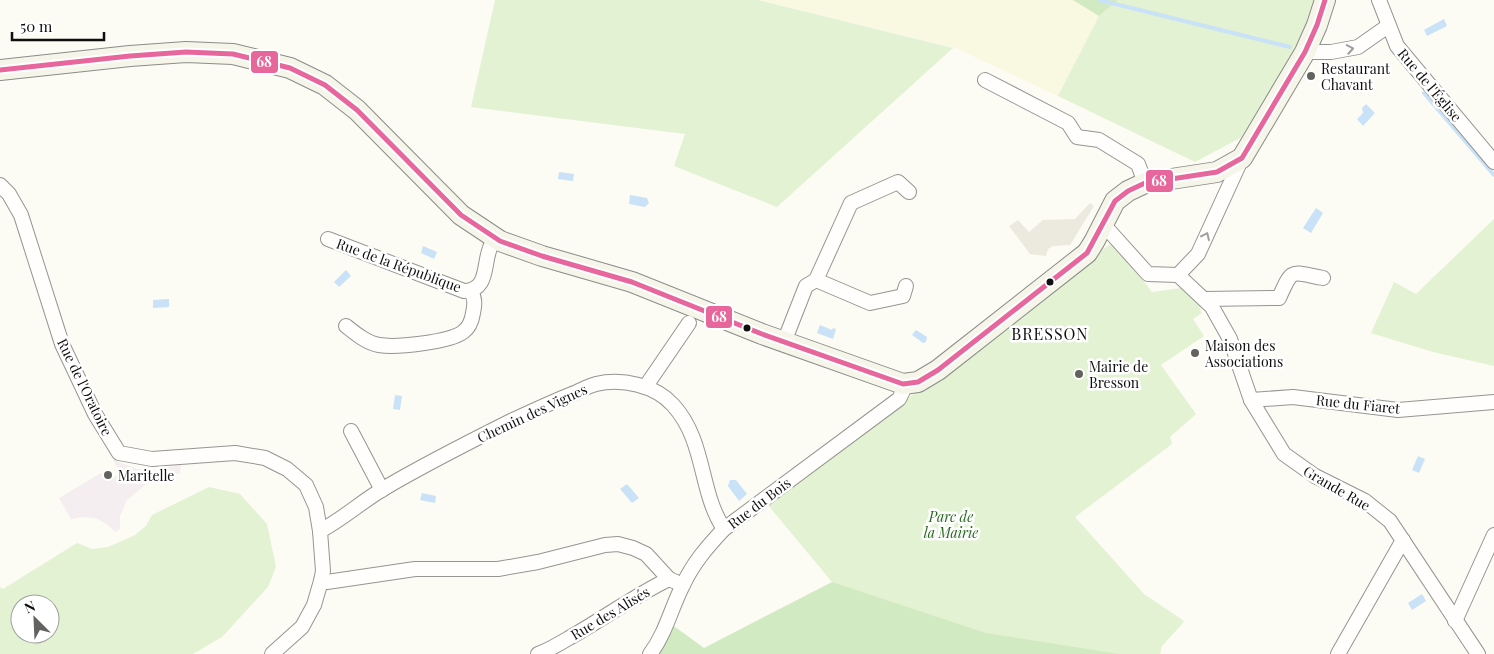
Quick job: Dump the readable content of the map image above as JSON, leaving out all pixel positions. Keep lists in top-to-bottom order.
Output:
{
  "streets": {
    "street": [
      "Rue de l'Église",
      "Rue de la République",
      "Rue de l'Oratoire",
      "Rue du Fiaret",
      "Chemin des Vignes",
      "Grande Rue",
      "Rue du Bois",
      "Rue des Alisés"
    ]
  },
  "crossings": [
    ["Rue de l'Oratoire", "Chemin des Vignes"],
    ["Rue du Fiaret", "Grande Rue"],
    ["Chemin des Vignes", "Rue du Bois"]
  ],
  "districts": ["BRESSON"],
  "parks": ["Parc de la Mairie"],
  "places": [
    "Restaurant Chavant",
    "Maison des Associations",
    "Mairie de Bresson",
    "Maritelle"
  ],
  "lines": ["transit line 68"],
  "scale_bar": "50 m",
  "north": "top left"
}
